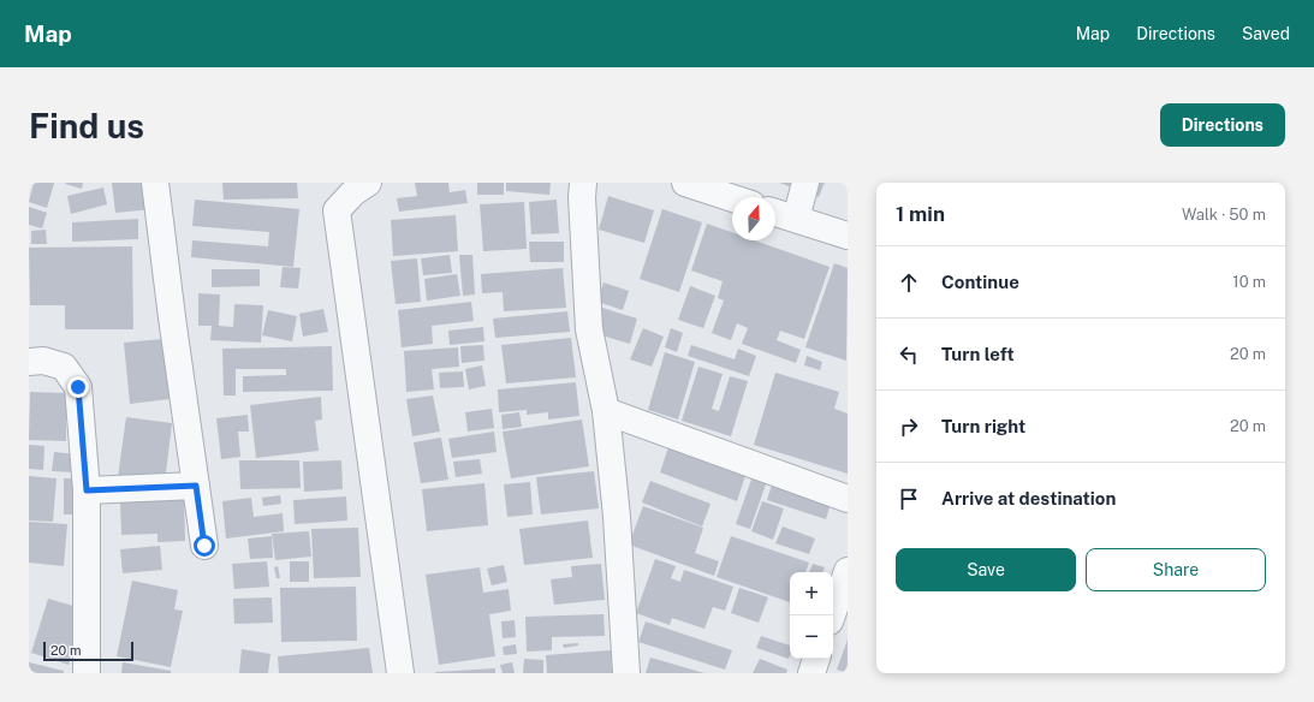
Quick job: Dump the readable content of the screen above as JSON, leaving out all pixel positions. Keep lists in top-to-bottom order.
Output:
{
  "scale_bar": "20 m",
  "north": "top",
  "page": {
    "header": "Map",
    "nav": ["Map", "Directions", "Saved"],
    "buttons": [
      "Directions",
      ["Save", "Share"]
    ],
    "title": "Find us",
    "heading": ["1 min", "Walk · 50 m"],
    "list": [
      ["Continue", "10 m"],
      ["Turn left", "20 m"],
      ["Turn right", "20 m"],
      "Arrive at destination"
    ],
    "map_buttons": ["+", "−"],
    "scale": "20 m"
  }
}
